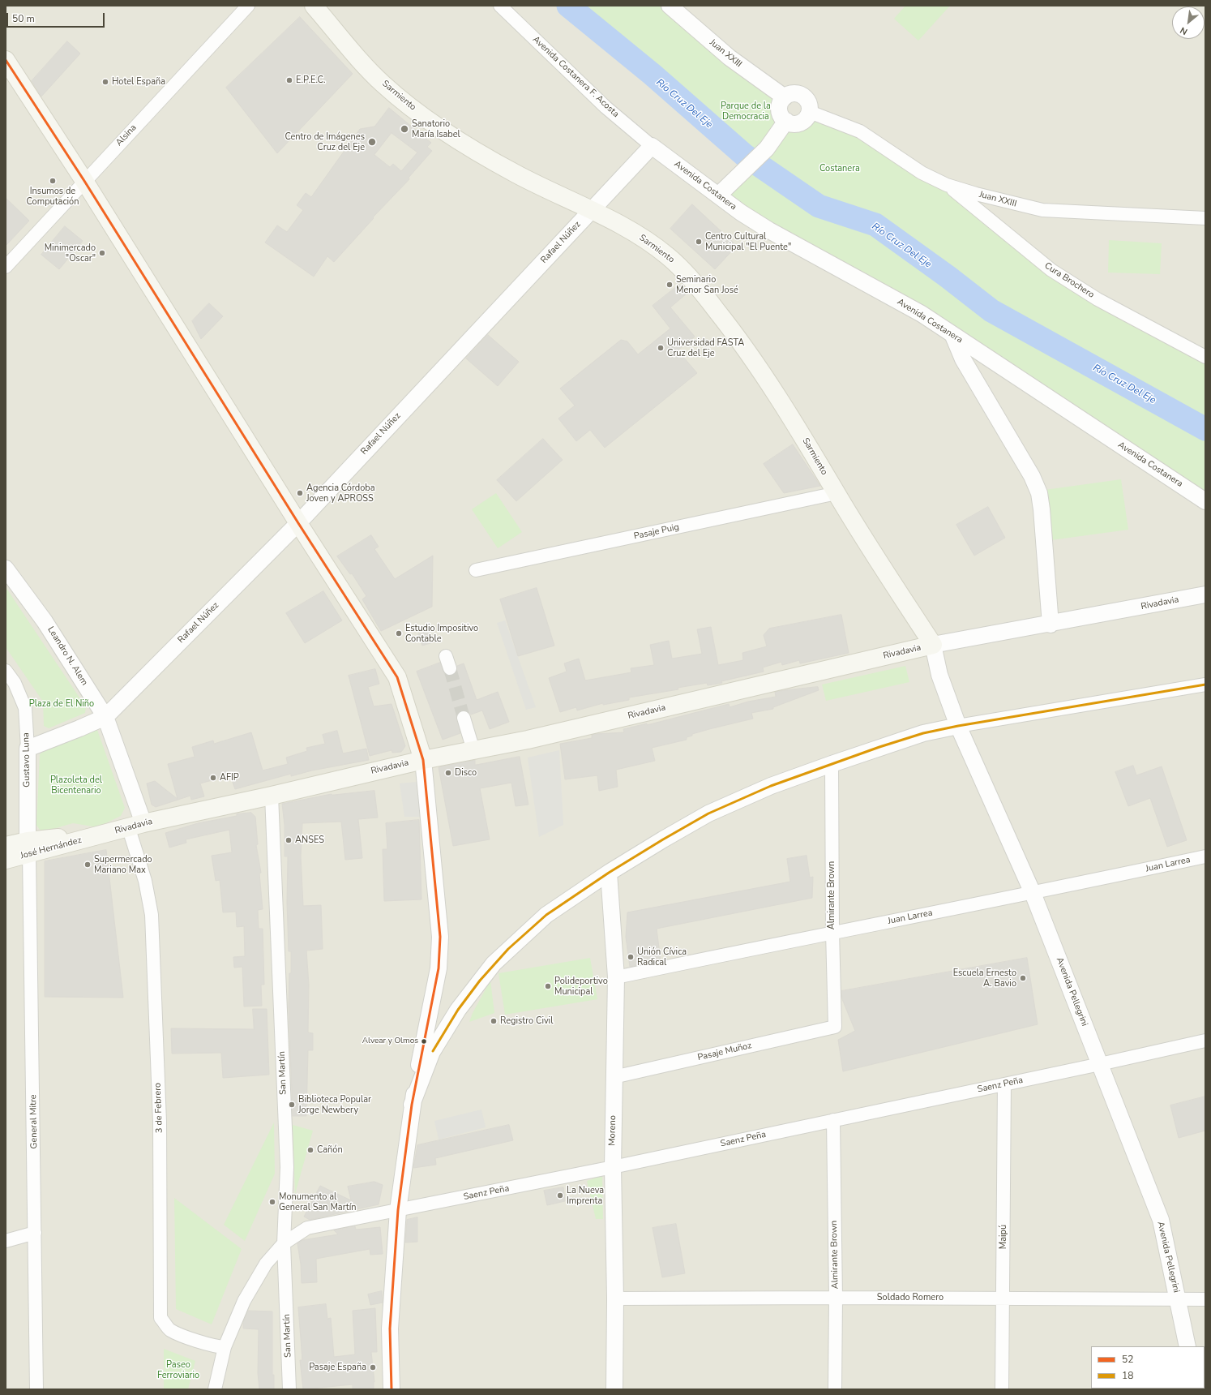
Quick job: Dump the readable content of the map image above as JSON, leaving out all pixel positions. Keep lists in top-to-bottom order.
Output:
{
  "streets": {
    "main road": ["Sarmiento", "Rivadavia", "José Hernández"],
    "street": [
      "Juan XXIII",
      "Avenida Costanera F. Acosta",
      "Alsina",
      "Avenida Costanera",
      "Rafael Núñez",
      "Cura Brochero",
      "Pasaje Puig",
      "Leandro N. Alem",
      "Gustavo Luna",
      "Juan Larrea",
      "Almirante Brown",
      "Avenida Pellegrini",
      "Pasaje Muñoz",
      "San Martín",
      "Saenz Peña",
      "3 de Febrero",
      "General Mitre",
      "Moreno",
      "Maipú",
      "Soldado Romero"
    ]
  },
  "crossings": [
    ["Juan XXIII", "Cura Brochero"],
    ["Avenida Costanera F. Acosta", "Avenida Costanera"],
    ["Avenida Costanera F. Acosta", "Rafael Núñez"],
    ["Sarmiento", "Rafael Núñez"],
    ["Sarmiento", "Pasaje Puig"],
    ["Sarmiento", "Rivadavia"],
    ["Sarmiento", "Avenida Pellegrini"],
    ["Avenida Costanera", "Rafael Núñez"],
    ["Rafael Núñez", "Leandro N. Alem"],
    ["Rivadavia", "Leandro N. Alem"],
    ["Rivadavia", "José Hernández"],
    ["Rivadavia", "Avenida Pellegrini"],
    ["Rivadavia", "San Martín"],
    ["Rivadavia", "3 de Febrero"],
    ["Leandro N. Alem", "3 de Febrero"],
    ["Gustavo Luna", "José Hernández"],
    ["Gustavo Luna", "General Mitre"],
    ["José Hernández", "General Mitre"],
    ["Juan Larrea", "Almirante Brown"],
    ["Juan Larrea", "Avenida Pellegrini"],
    ["Juan Larrea", "Moreno"],
    ["Almirante Brown", "Pasaje Muñoz"],
    ["Almirante Brown", "Saenz Peña"],
    ["Almirante Brown", "Soldado Romero"],
    ["Avenida Pellegrini", "Saenz Peña"],
    ["Avenida Pellegrini", "Soldado Romero"],
    ["Pasaje Muñoz", "Moreno"],
    ["San Martín", "Saenz Peña"],
    ["Saenz Peña", "3 de Febrero"],
    ["Saenz Peña", "Moreno"],
    ["Saenz Peña", "Maipú"],
    ["Moreno", "Soldado Romero"],
    ["Maipú", "Soldado Romero"]
  ],
  "water": ["Río Cruz Del Eje"],
  "parks": [
    "Parque de la Democracia",
    "Costanera",
    "Plaza de El Niño",
    "Plazoleta del Bicentenario",
    "Paseo Ferroviario"
  ],
  "places": [
    "E.P.E.C.",
    "Hotel España",
    "Sanatorio María Isabel",
    "Centro de Imágenes Cruz del Eje",
    "Insumos de Computación",
    "Centro Cultural Municipal \"El Puente\"",
    "Minimercado \"Oscar\"",
    "Seminario Menor San José",
    "Universidad FASTA Cruz del Eje",
    "Agencia Córdoba Joven y APROSS",
    "Estudio Impositivo Contable",
    "Disco",
    "AFIP",
    "ANSES",
    "Supermercado Mariano Max",
    "Unión Cívica Radical",
    "Escuela Ernesto A. Bavio",
    "Polideportivo Municipal",
    "Registro Civil",
    "Alvear y Olmos",
    "Biblioteca Popular Jorge Newbery",
    "Cañón",
    "La Nueva Imprenta",
    "Monumento al General San Martín",
    "Pasaje España"
  ],
  "lines": ["transit line 52", "transit line 18"],
  "legend": ["52", "18"],
  "scale_bar": "50 m",
  "north": "bottom left"
}
